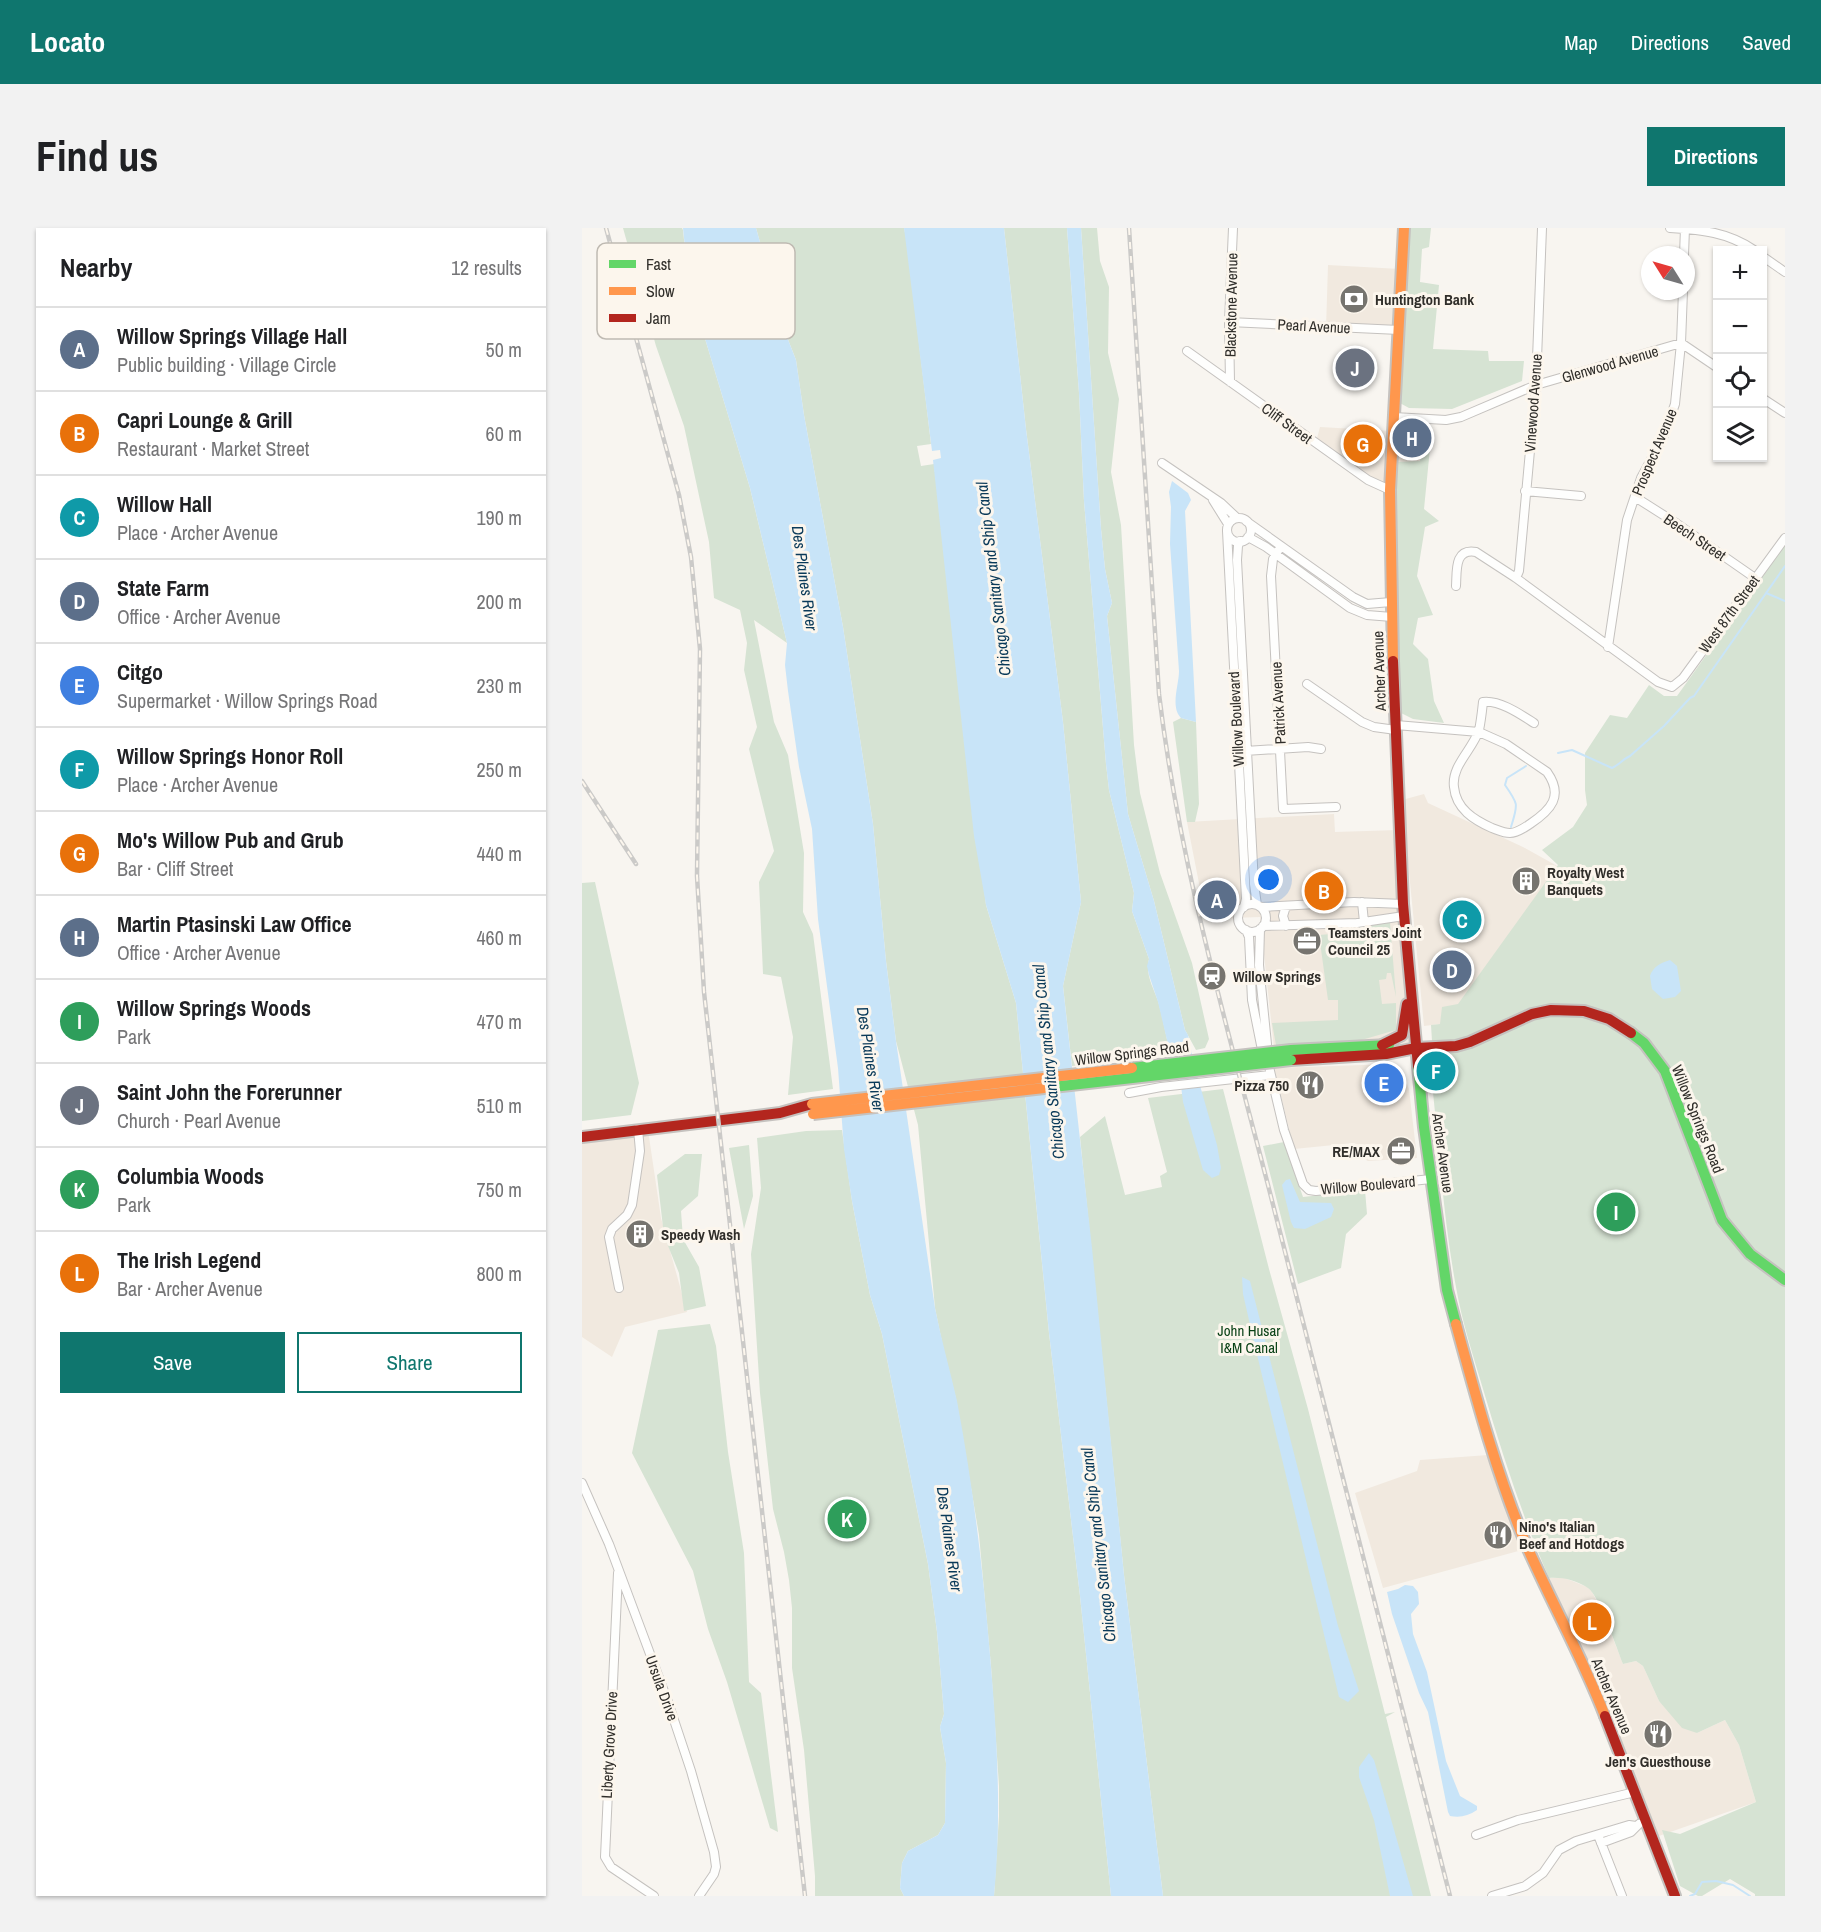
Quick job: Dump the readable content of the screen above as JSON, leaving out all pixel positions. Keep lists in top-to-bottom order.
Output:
{
  "streets": {
    "main road": ["Archer Avenue", "Willow Springs Road"],
    "street": [
      "Blackstone Avenue",
      "Pearl Avenue",
      "Glenwood Avenue",
      "Vinewood Avenue",
      "Cliff Street",
      "Prospect Avenue",
      "Beech Street",
      "West 87th Street",
      "Patrick Avenue",
      "Willow Boulevard",
      "Ursula Drive",
      "Liberty Grove Drive"
    ]
  },
  "crossings": [
    ["Blackstone Avenue", "Pearl Avenue"],
    ["Blackstone Avenue", "Cliff Street"],
    ["Pearl Avenue", "Archer Avenue"],
    ["Glenwood Avenue", "Vinewood Avenue"],
    ["Glenwood Avenue", "Prospect Avenue"],
    ["Glenwood Avenue", "Archer Avenue"],
    ["Cliff Street", "Archer Avenue"],
    ["Prospect Avenue", "Beech Street"],
    ["Prospect Avenue", "West 87th Street"],
    ["Beech Street", "West 87th Street"],
    ["Archer Avenue", "Willow Boulevard"],
    ["Archer Avenue", "Willow Springs Road"],
    ["Ursula Drive", "Liberty Grove Drive"]
  ],
  "water": ["Des Plaines River", "Chicago Sanitary and Ship Canal"],
  "parks": ["John Husar I&M Canal"],
  "places": {
    "bank": ["Huntington Bank"],
    "building": ["Royalty West Banquets", "Speedy Wash"],
    "office": ["Teamsters Joint Council 25", "RE/MAX"],
    "station": ["Willow Springs"],
    "restaurant": ["Pizza 750", "Nino's Italian Beef and Hotdogs", "Jen's Guesthouse"]
  },
  "legend": ["Fast", "Slow", "Jam"],
  "north": "top left",
  "page": {
    "header": "Locato",
    "nav": ["Map", "Directions", "Saved"],
    "buttons": [
      "Directions",
      ["Save", "Share"]
    ],
    "title": "Find us",
    "heading": ["Nearby", "12 results"],
    "map_buttons": ["+", "−"],
    "list": [
      {
        "mark": "A",
        "name": "Willow Springs Village Hall",
        "note": "Public building · Village Circle",
        "value": "50 m"
      },
      {
        "mark": "B",
        "name": "Capri Lounge & Grill",
        "note": "Restaurant · Market Street",
        "value": "60 m"
      },
      {
        "mark": "C",
        "name": "Willow Hall",
        "note": "Place · Archer Avenue",
        "value": "190 m"
      },
      {
        "mark": "D",
        "name": "State Farm",
        "note": "Office · Archer Avenue",
        "value": "200 m"
      },
      {
        "mark": "E",
        "name": "Citgo",
        "note": "Supermarket · Willow Springs Road",
        "value": "230 m"
      },
      {
        "mark": "F",
        "name": "Willow Springs Honor Roll",
        "note": "Place · Archer Avenue",
        "value": "250 m"
      },
      {
        "mark": "G",
        "name": "Mo's Willow Pub and Grub",
        "note": "Bar · Cliff Street",
        "value": "440 m"
      },
      {
        "mark": "H",
        "name": "Martin Ptasinski Law Office",
        "note": "Office · Archer Avenue",
        "value": "460 m"
      },
      {
        "mark": "I",
        "name": "Willow Springs Woods",
        "note": "Park",
        "value": "470 m"
      },
      {
        "mark": "J",
        "name": "Saint John the Forerunner",
        "note": "Church · Pearl Avenue",
        "value": "510 m"
      },
      {
        "mark": "K",
        "name": "Columbia Woods",
        "note": "Park",
        "value": "750 m"
      },
      {
        "mark": "L",
        "name": "The Irish Legend",
        "note": "Bar · Archer Avenue",
        "value": "800 m"
      }
    ],
    "pins": [
      "J",
      "H",
      "G",
      "B",
      "A",
      "C",
      "D",
      "F",
      "E",
      "I",
      "K",
      "L"
    ]
  }
}
